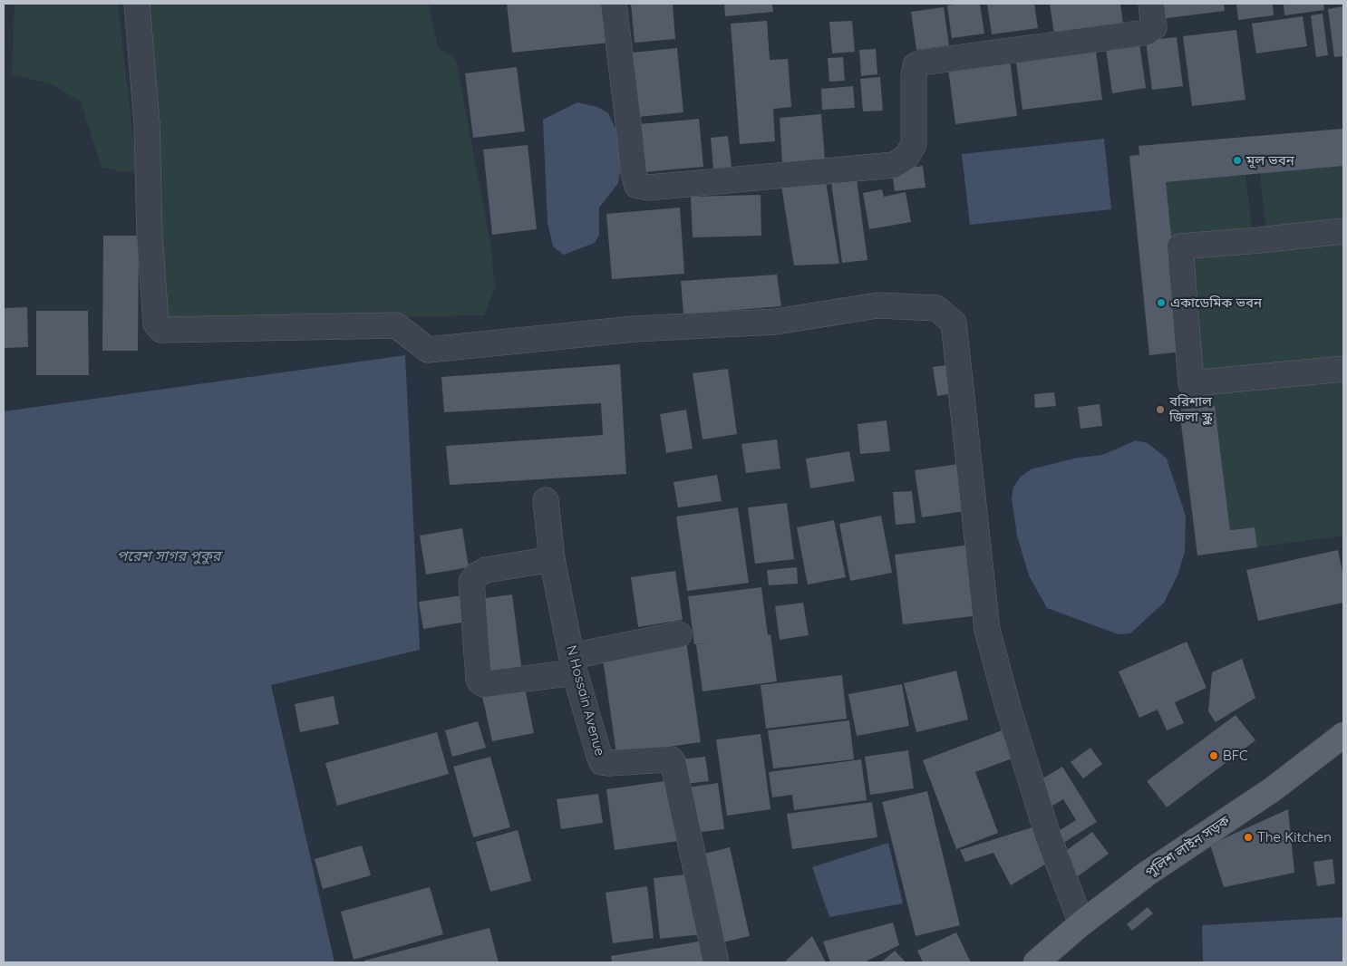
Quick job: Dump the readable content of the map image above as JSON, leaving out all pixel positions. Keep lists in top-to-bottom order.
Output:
{
  "streets": {
    "main road": ["পুলিশ লাইন সড়ক"],
    "street": ["N Hossain Avenue"]
  },
  "water": ["পরেশ সাগর পুকুর"],
  "places": [
    "মূল ভবন",
    "একাডেমিক ভবন",
    "বরিশাল জিলা স্কুল",
    "BFC",
    "The Kitchen"
  ]
}
